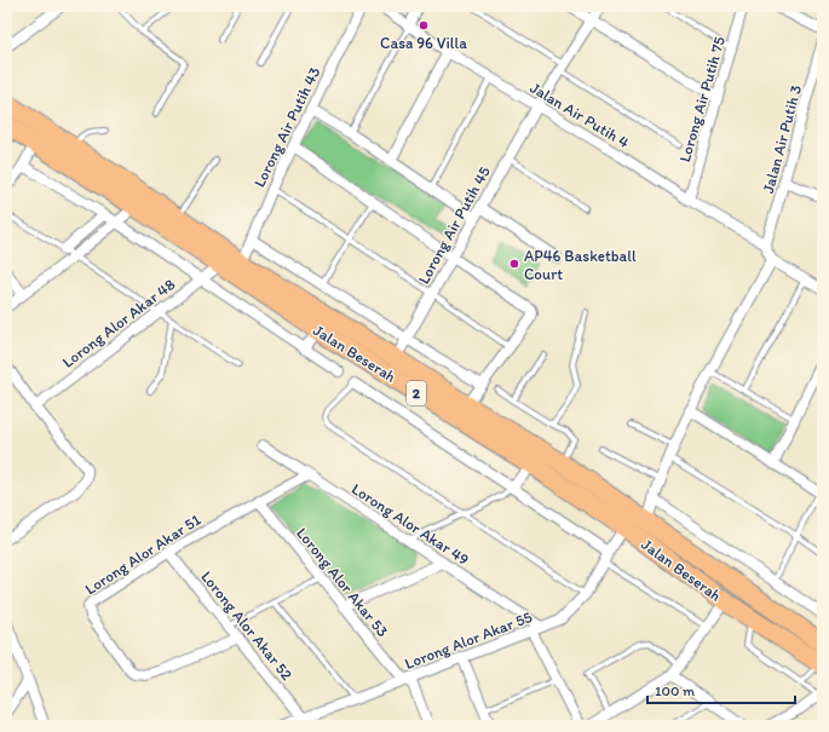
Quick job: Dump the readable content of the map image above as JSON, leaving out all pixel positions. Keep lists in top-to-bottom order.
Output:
{
  "streets": {
    "highway": ["Jalan Beserah", "2"],
    "street": [
      "Lorong Air Putih 75",
      "Jalan Air Putih 4",
      "Lorong Air Putih 43",
      "Jalan Air Putih 3",
      "Lorong Air Putih 45",
      "Lorong Alor Akar 48",
      "Lorong Alor Akar 49",
      "Lorong Alor Akar 51",
      "Lorong Alor Akar 53",
      "Lorong Alor Akar 52",
      "Lorong Alor Akar 55"
    ]
  },
  "crossings": [
    ["Lorong Air Putih 75", "Jalan Air Putih 4"],
    ["Jalan Air Putih 4", "Jalan Air Putih 3"],
    ["Jalan Air Putih 4", "Lorong Air Putih 45"],
    ["Lorong Air Putih 43", "Jalan Beserah"],
    ["Lorong Air Putih 45", "Jalan Beserah"],
    ["Lorong Alor Akar 48", "Jalan Beserah"],
    ["Jalan Beserah", "Lorong Alor Akar 55"],
    ["Lorong Alor Akar 49", "Lorong Alor Akar 51"],
    ["Lorong Alor Akar 49", "Lorong Alor Akar 55"],
    ["Lorong Alor Akar 51", "Lorong Alor Akar 53"],
    ["Lorong Alor Akar 51", "Lorong Alor Akar 52"],
    ["Lorong Alor Akar 53", "Lorong Alor Akar 55"],
    ["Lorong Alor Akar 52", "Lorong Alor Akar 55"]
  ],
  "places": ["Casa 96 Villa", "AP46 Basketball Court"],
  "scale_bar": "100 m"
}
